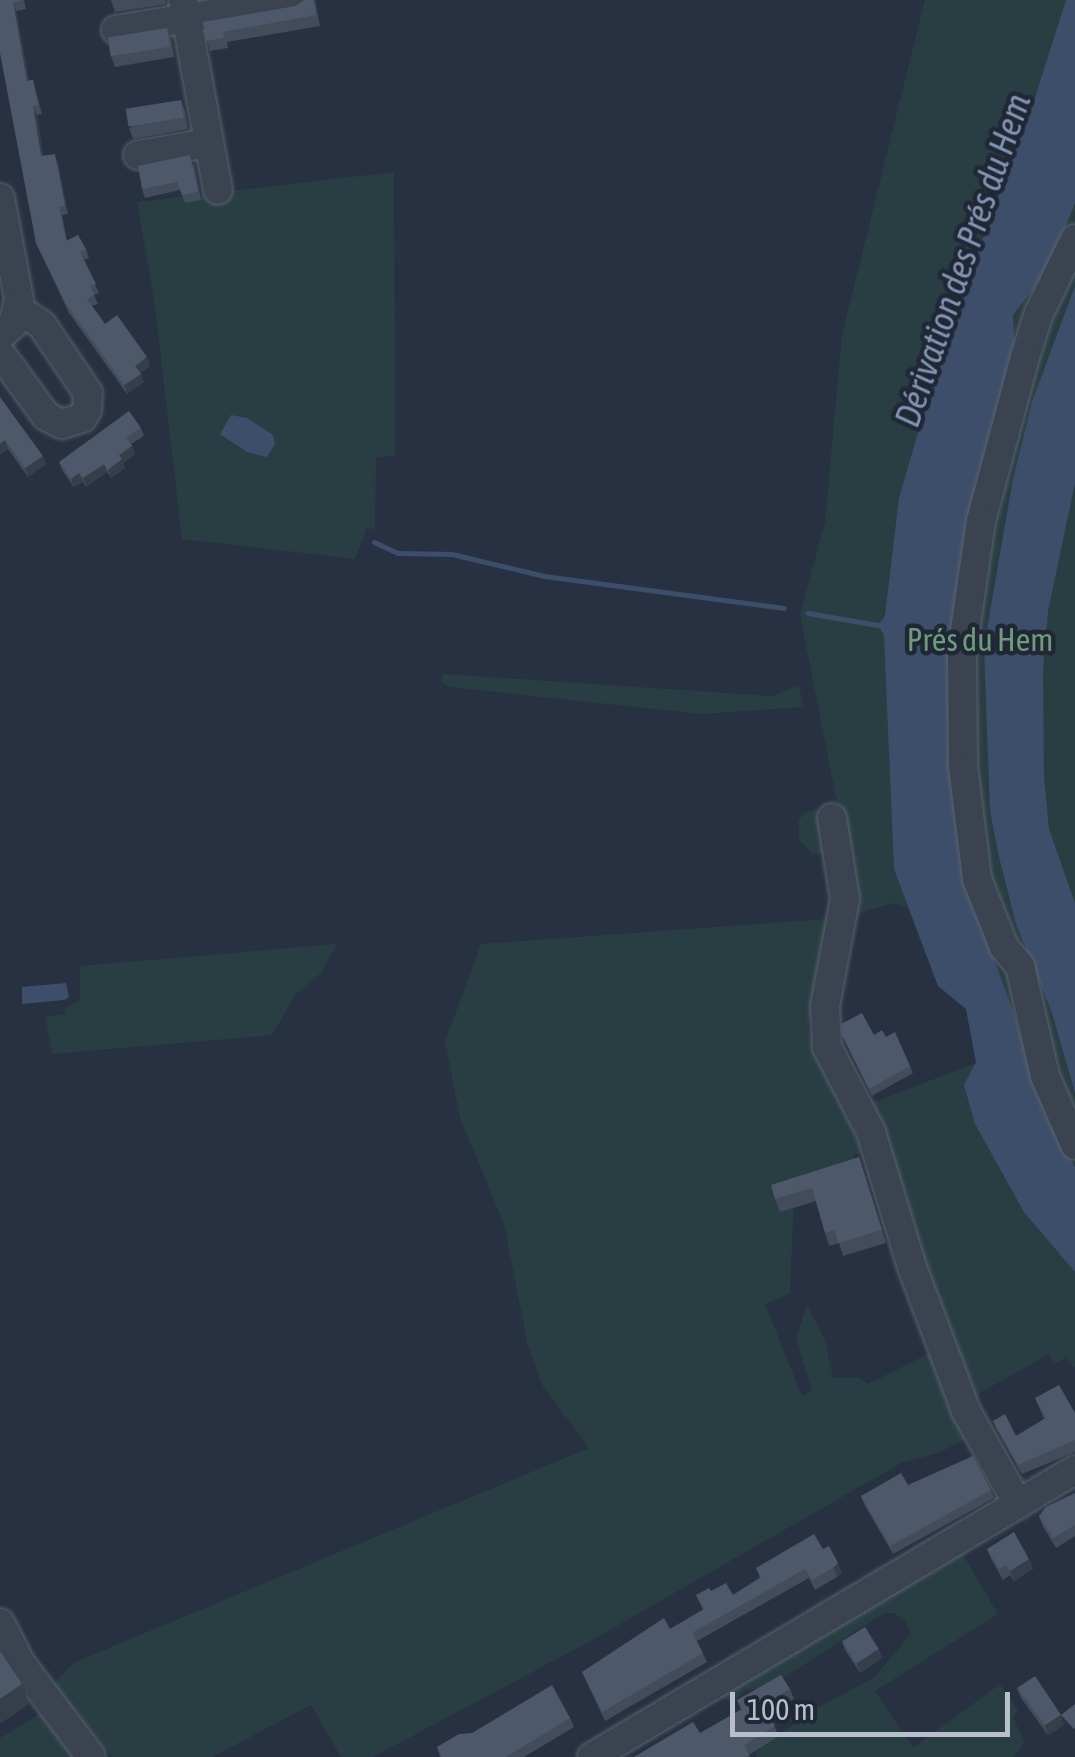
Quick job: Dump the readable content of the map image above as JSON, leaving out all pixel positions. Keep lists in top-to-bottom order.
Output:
{
  "water": ["Dérivation des Prés du Hem"],
  "parks": ["Prés du Hem"],
  "scale_bar": "100 m"
}
